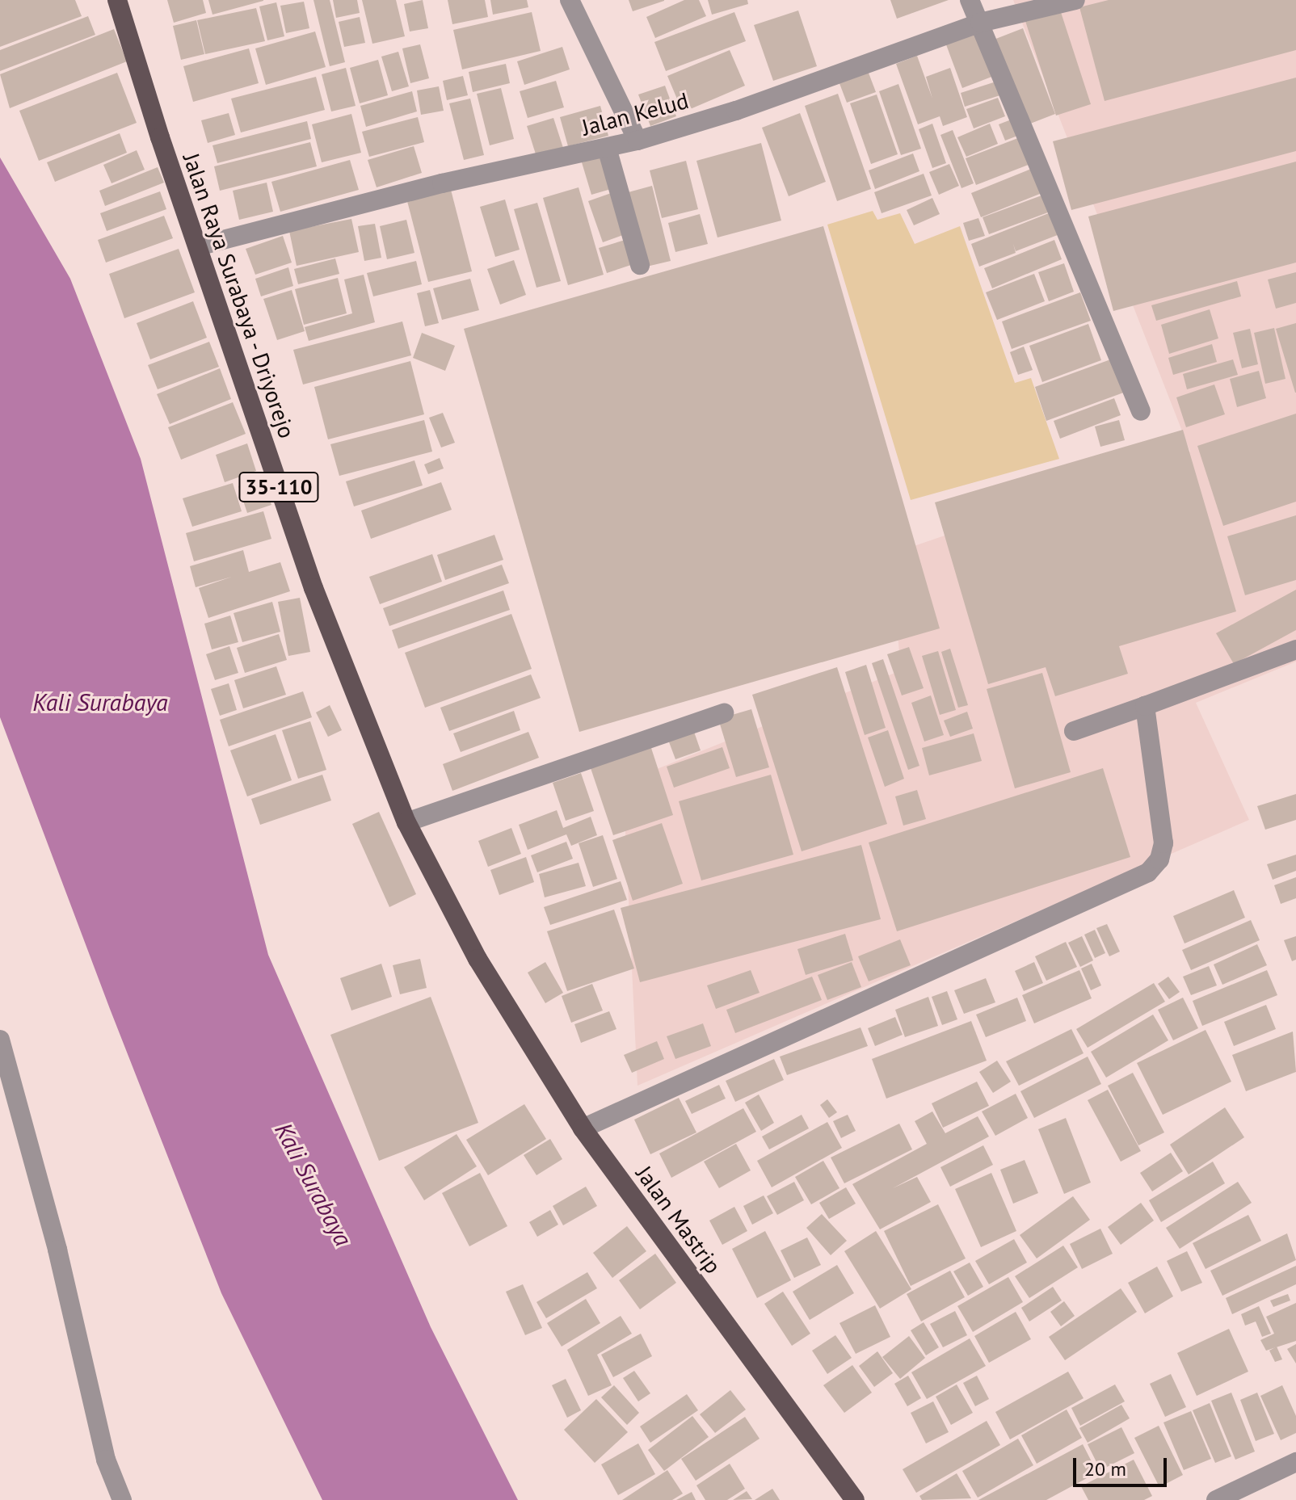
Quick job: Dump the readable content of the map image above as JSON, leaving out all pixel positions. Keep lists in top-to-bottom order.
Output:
{
  "streets": {
    "main road": ["Jalan Raya Surabaya - Driyorejo", "35-110", "Jalan Mastrip"],
    "street": ["Jalan Kelud"]
  },
  "crossings": [
    ["Jalan Kelud", "Jalan Raya Surabaya - Driyorejo"],
    ["Jalan Raya Surabaya - Driyorejo", "Jalan Mastrip"]
  ],
  "water": ["Kali Surabaya"],
  "scale_bar": "20 m"
}
